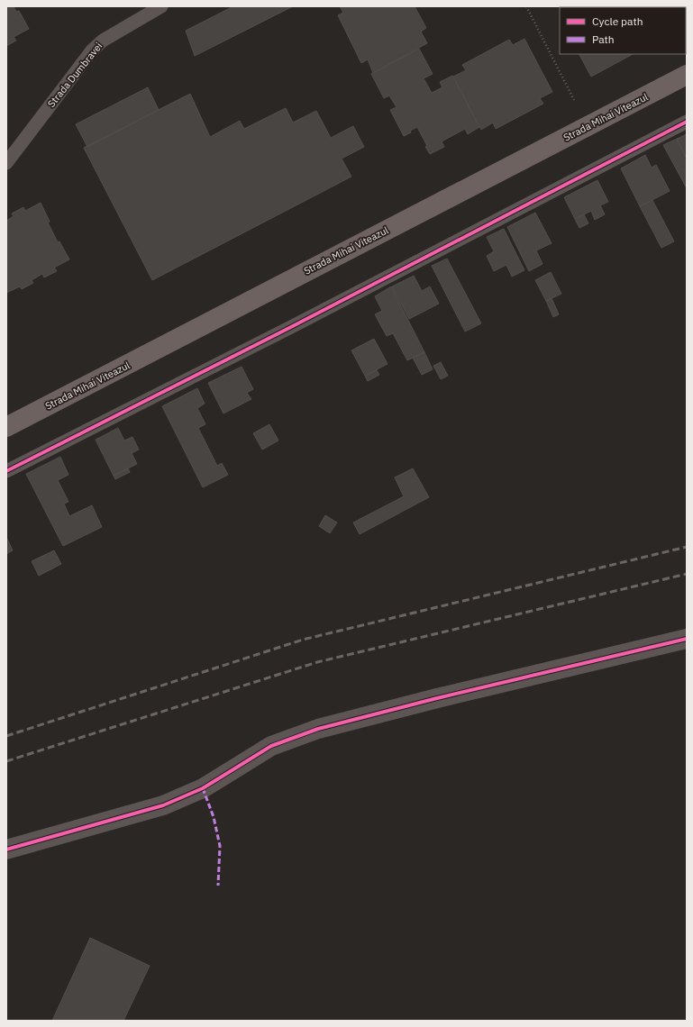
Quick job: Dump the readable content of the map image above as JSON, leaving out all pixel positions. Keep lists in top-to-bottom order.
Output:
{
  "streets": {
    "highway": ["Strada Mihai Viteazul"],
    "lane": ["Strada Dumbravei"]
  },
  "legend": ["Cycle path", "Path"]
}
